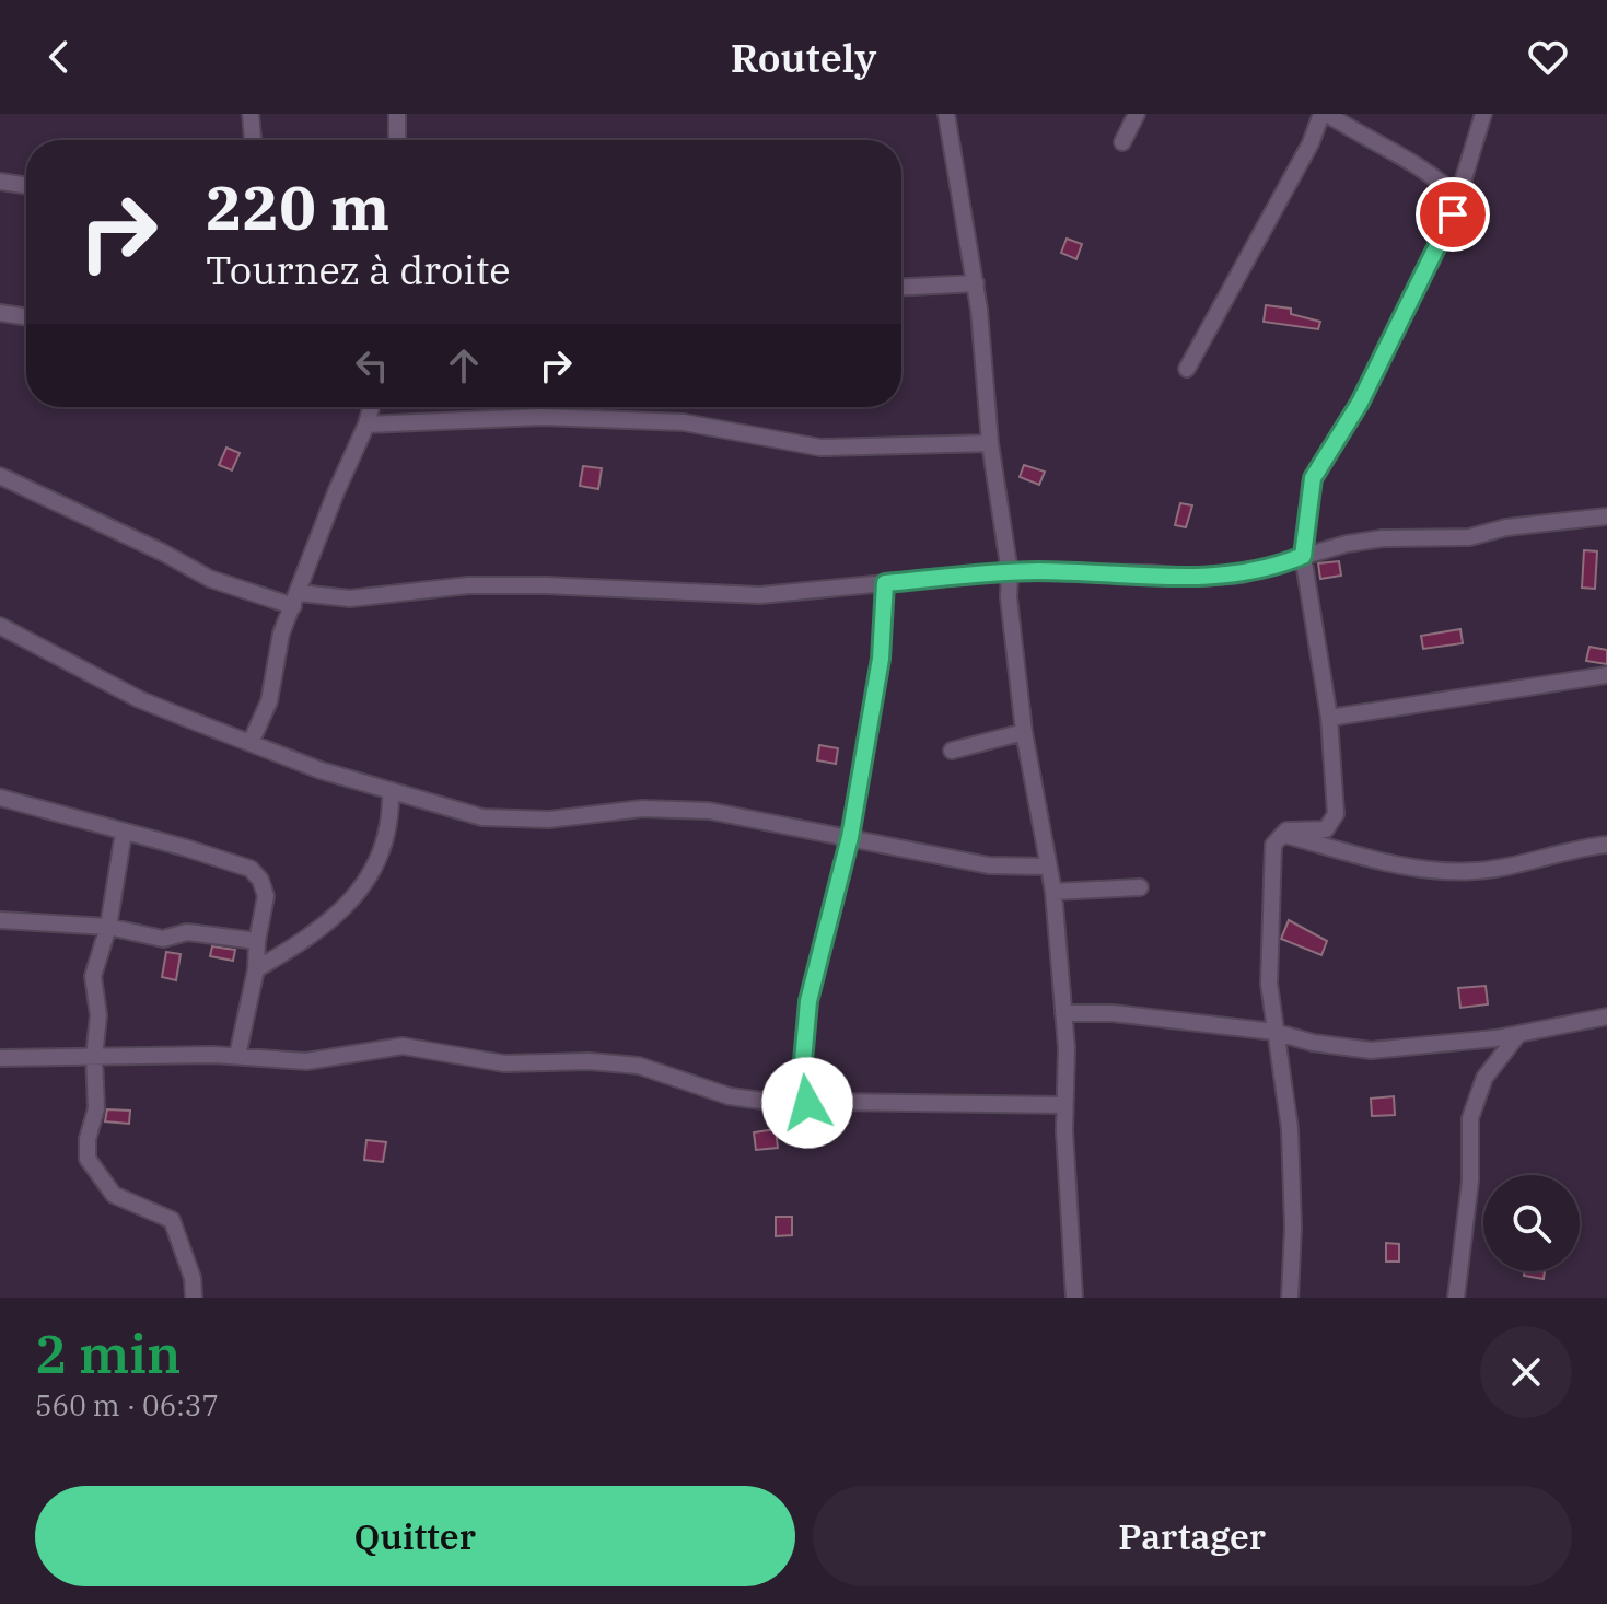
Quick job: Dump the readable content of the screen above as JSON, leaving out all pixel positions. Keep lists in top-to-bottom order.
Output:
{
  "page": {
    "header": "Routely",
    "turn": ["220 m", "Tournez à droite"],
    "heading": ["2 min", "560 m · 06:37"],
    "buttons": ["Quitter", "Partager"]
  }
}
